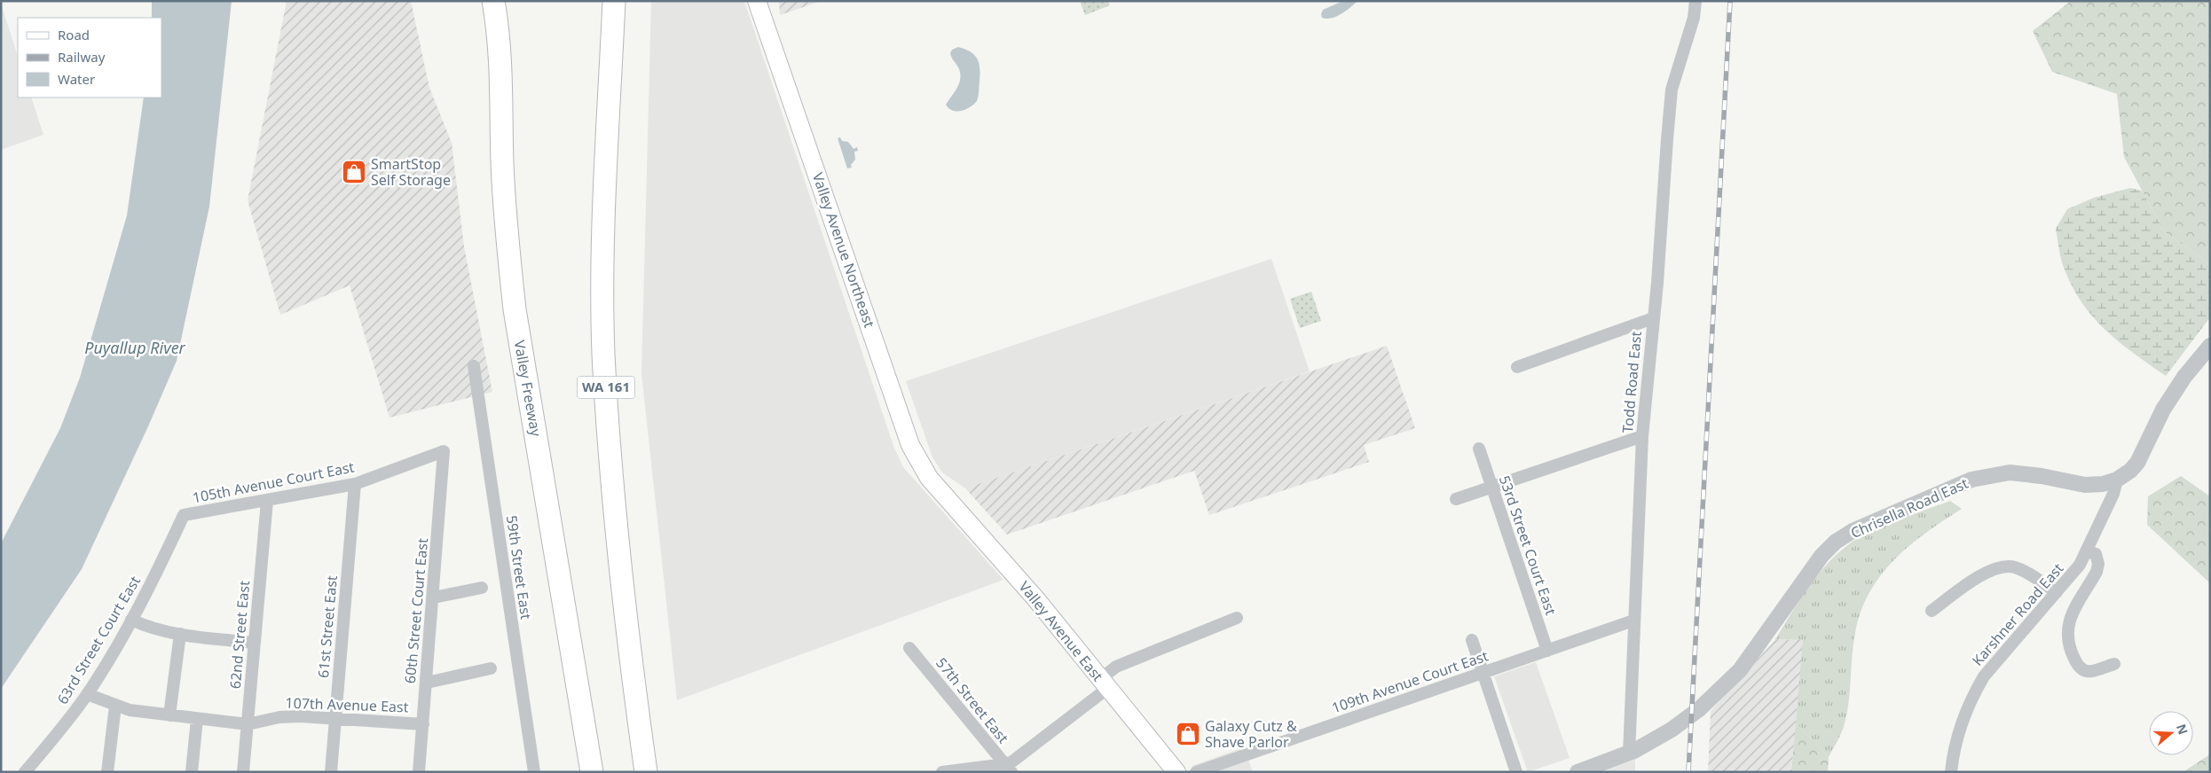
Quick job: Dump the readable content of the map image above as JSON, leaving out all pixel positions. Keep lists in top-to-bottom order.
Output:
{
  "streets": {
    "highway": ["WA 161", "Valley Freeway"],
    "main road": ["Valley Avenue Northeast", "Valley Avenue East"],
    "street": [
      "Todd Road East",
      "105th Avenue Court East",
      "Chrisella Road East",
      "53rd Street Court East",
      "59th Street East",
      "60th Street Court East",
      "Karshner Road East",
      "61st Street East",
      "62nd Street East",
      "63rd Street Court East",
      "109th Avenue Court East",
      "57th Street East",
      "107th Avenue East"
    ]
  },
  "crossings": [
    ["Valley Avenue Northeast", "Valley Avenue East"],
    ["Todd Road East", "Chrisella Road East"],
    ["Todd Road East", "109th Avenue Court East"],
    ["105th Avenue Court East", "60th Street Court East"],
    ["105th Avenue Court East", "61st Street East"],
    ["105th Avenue Court East", "62nd Street East"],
    ["105th Avenue Court East", "63rd Street Court East"],
    ["Chrisella Road East", "Karshner Road East"],
    ["53rd Street Court East", "109th Avenue Court East"],
    ["60th Street Court East", "107th Avenue East"],
    ["61st Street East", "107th Avenue East"],
    ["62nd Street East", "107th Avenue East"],
    ["63rd Street Court East", "107th Avenue East"]
  ],
  "water": ["Puyallup River"],
  "places": {
    "shop": ["SmartStop Self Storage", "Galaxy Cutz & Shave Parlor"]
  },
  "legend": ["Road", "Railway", "Water"],
  "north": "right"
}
